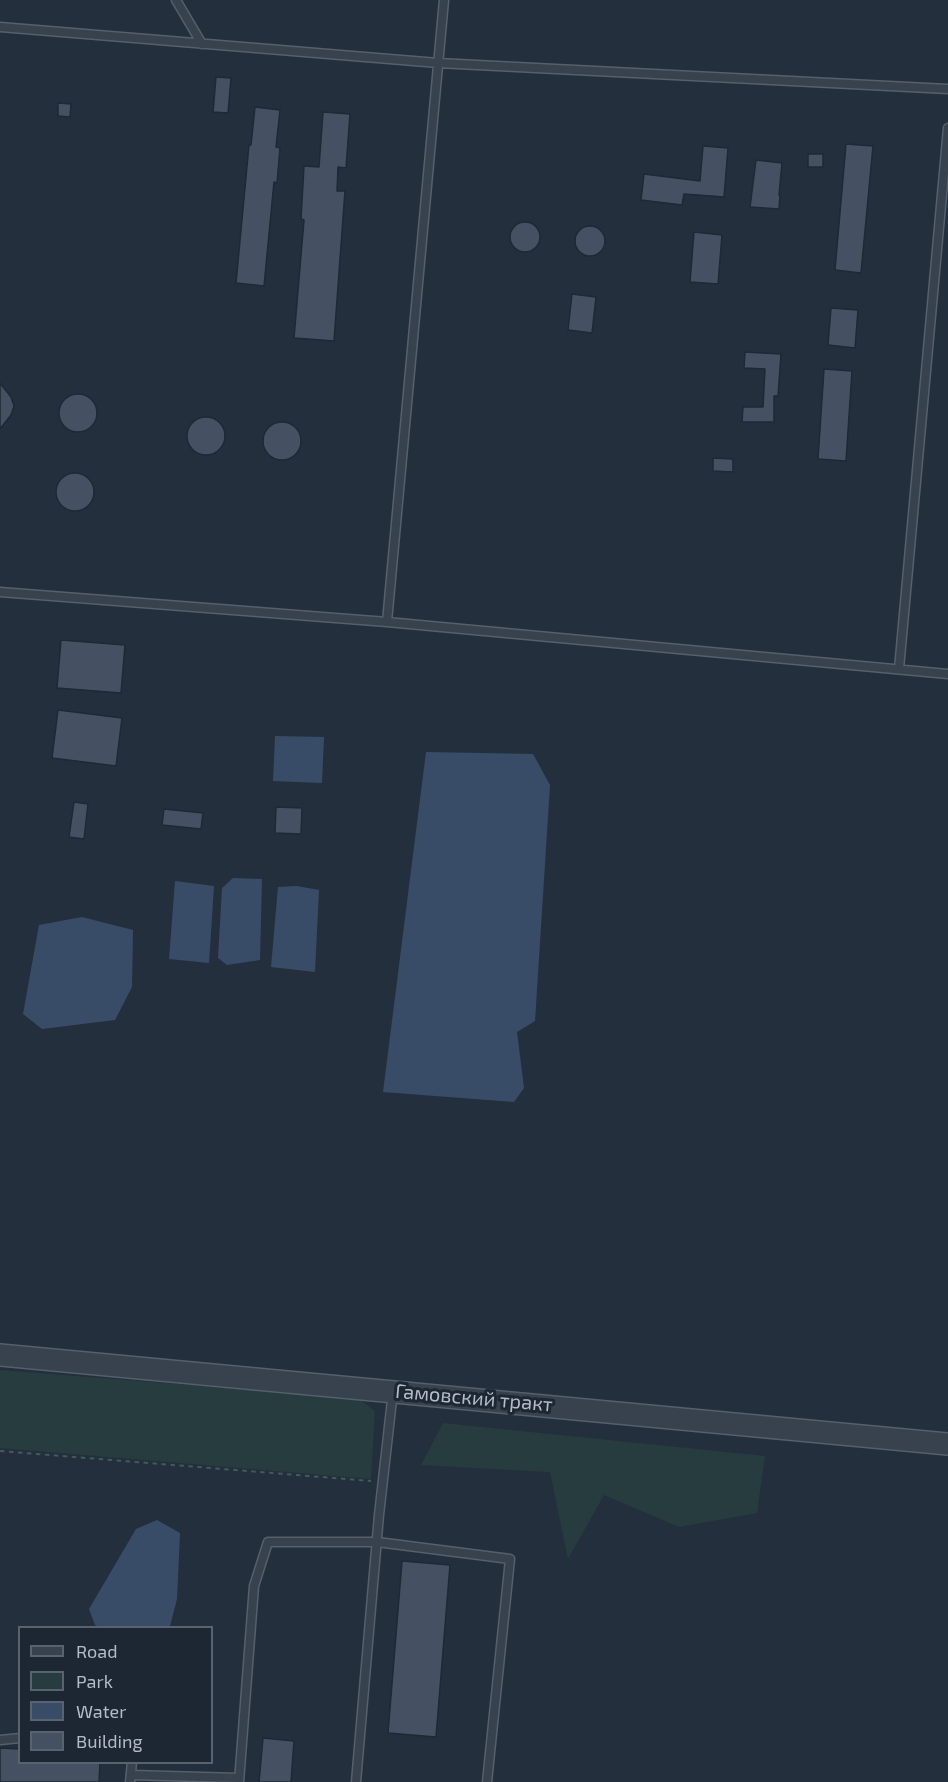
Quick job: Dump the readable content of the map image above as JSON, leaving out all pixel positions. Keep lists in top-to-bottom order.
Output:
{
  "streets": {
    "street": ["Гамовский тракт"]
  },
  "legend": [
    "Road",
    "Park",
    "Water",
    "Building"
  ]
}
